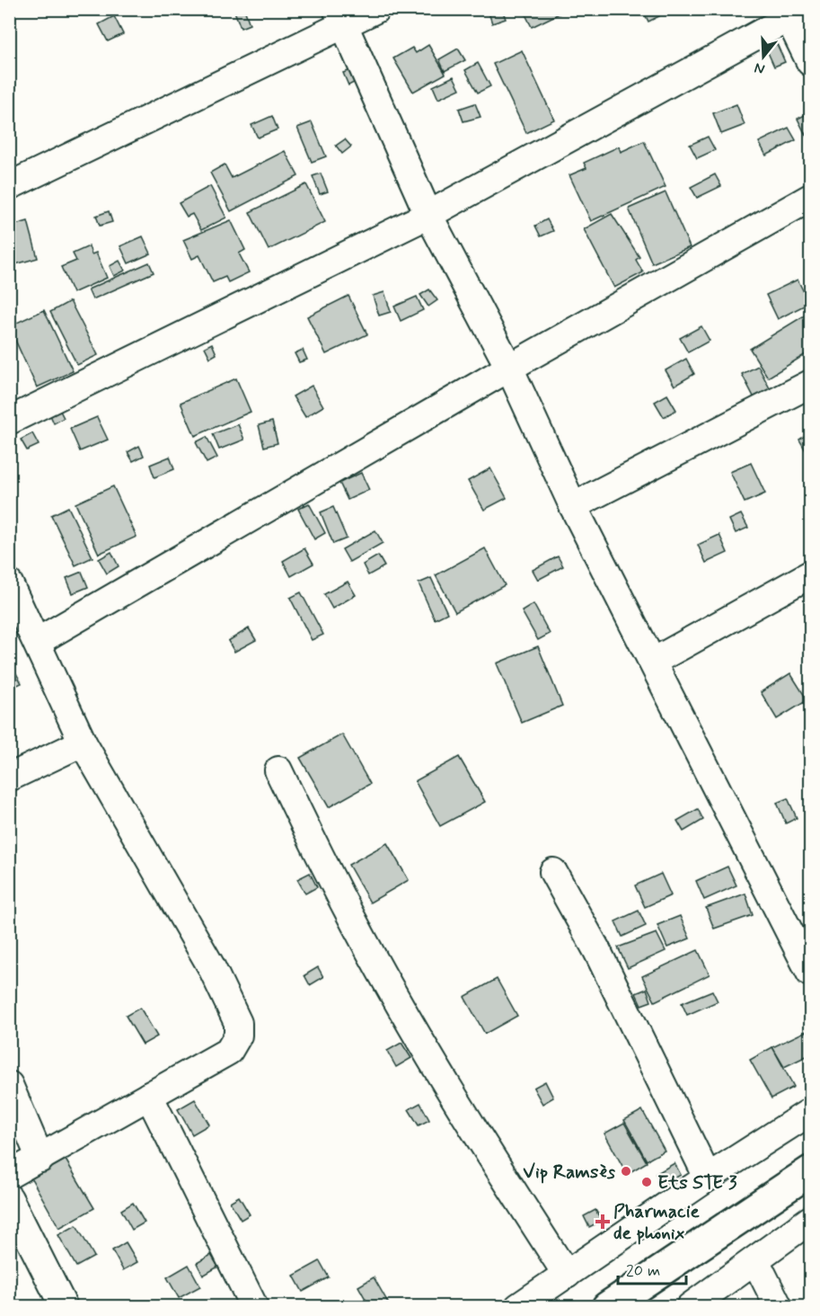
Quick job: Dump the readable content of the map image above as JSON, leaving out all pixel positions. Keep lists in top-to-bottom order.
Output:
{
  "places": {
    "other": ["Vip Ramsès", "Ets STE 3"],
    "health": ["Pharmacie de phonix"]
  },
  "scale_bar": "20 m",
  "north": "bottom"
}
